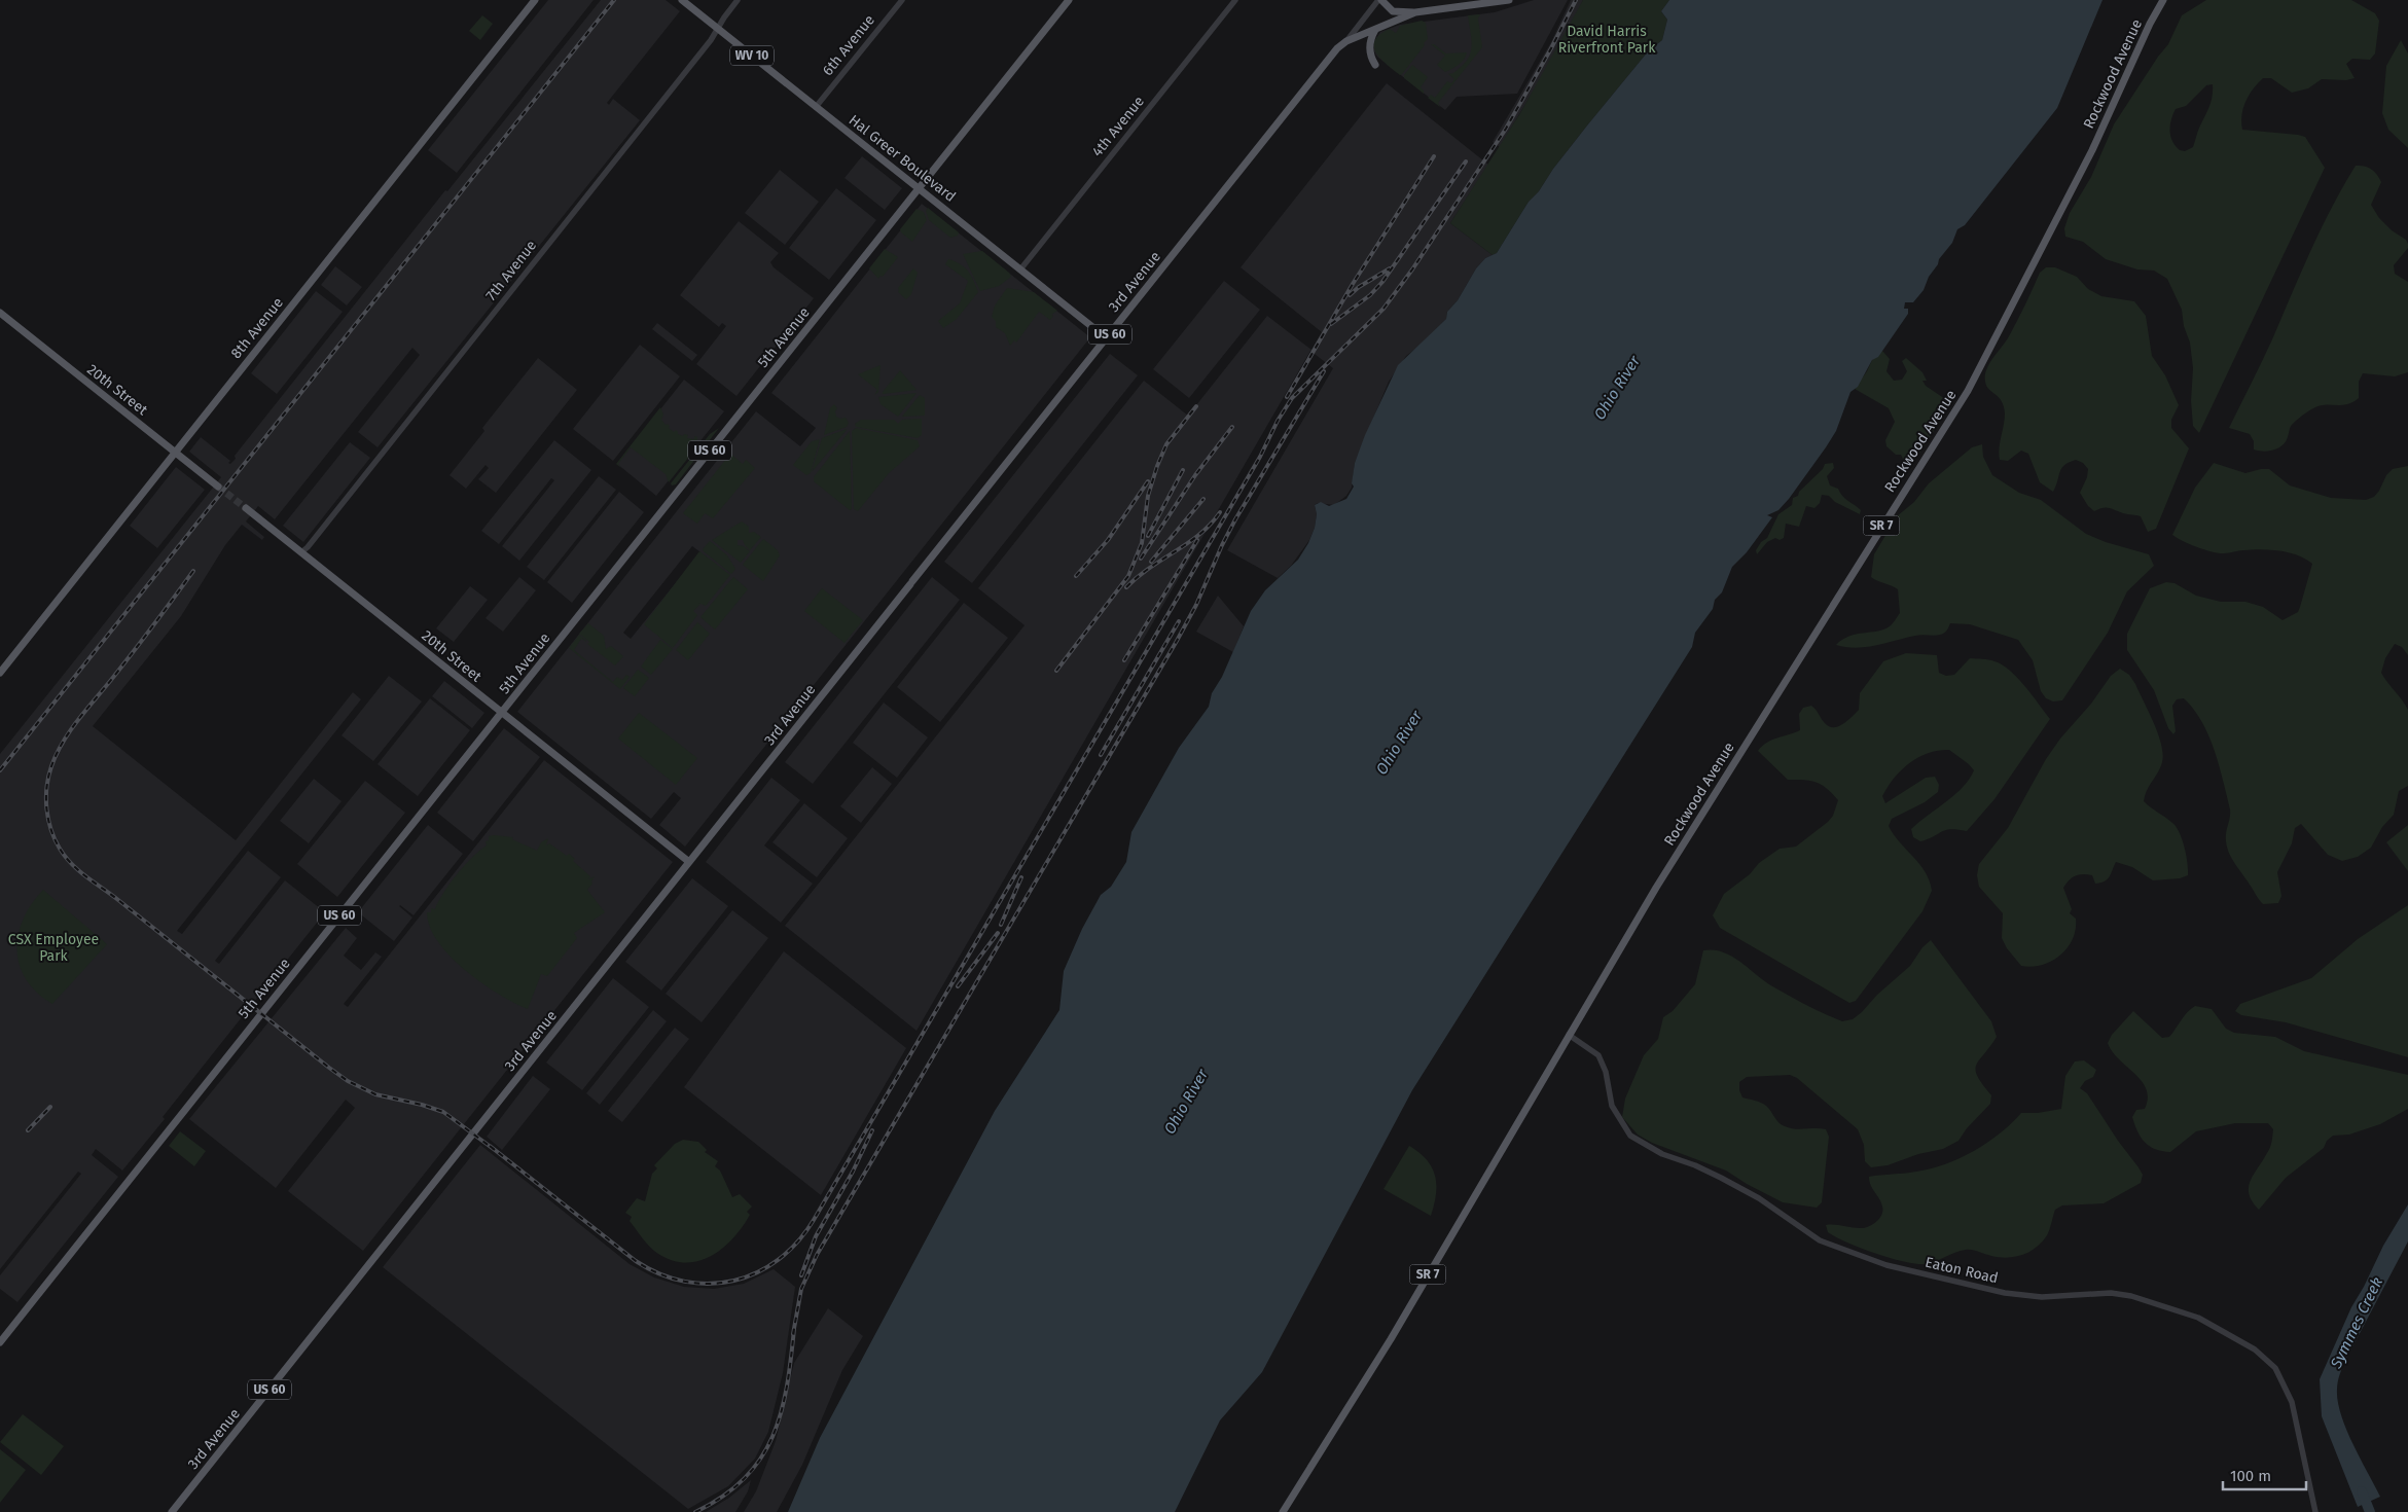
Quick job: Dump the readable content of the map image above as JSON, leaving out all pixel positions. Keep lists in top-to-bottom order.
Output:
{
  "streets": {
    "main road": [
      "WV 10",
      "Rockwood Avenue",
      "Hal Greer Boulevard",
      "3rd Avenue",
      "8th Avenue",
      "US 60",
      "5th Avenue",
      "20th Street",
      "SR 7"
    ],
    "street": [
      "6th Avenue",
      "4th Avenue",
      "7th Avenue",
      "Eaton Road"
    ]
  },
  "crossings": [
    ["6th Avenue", "Hal Greer Boulevard"],
    ["Rockwood Avenue", "SR 7"],
    ["Rockwood Avenue", "Eaton Road"],
    ["4th Avenue", "Hal Greer Boulevard"],
    ["Hal Greer Boulevard", "7th Avenue"],
    ["Hal Greer Boulevard", "3rd Avenue"],
    ["Hal Greer Boulevard", "5th Avenue"],
    ["7th Avenue", "20th Street"],
    ["3rd Avenue", "US 60"],
    ["3rd Avenue", "20th Street"],
    ["8th Avenue", "20th Street"],
    ["5th Avenue", "20th Street"],
    ["SR 7", "Eaton Road"]
  ],
  "water": ["Ohio River", "Symmes Creek"],
  "parks": ["David Harris Riverfront Park", "CSX Employee Park"],
  "scale_bar": "100 m"
}
